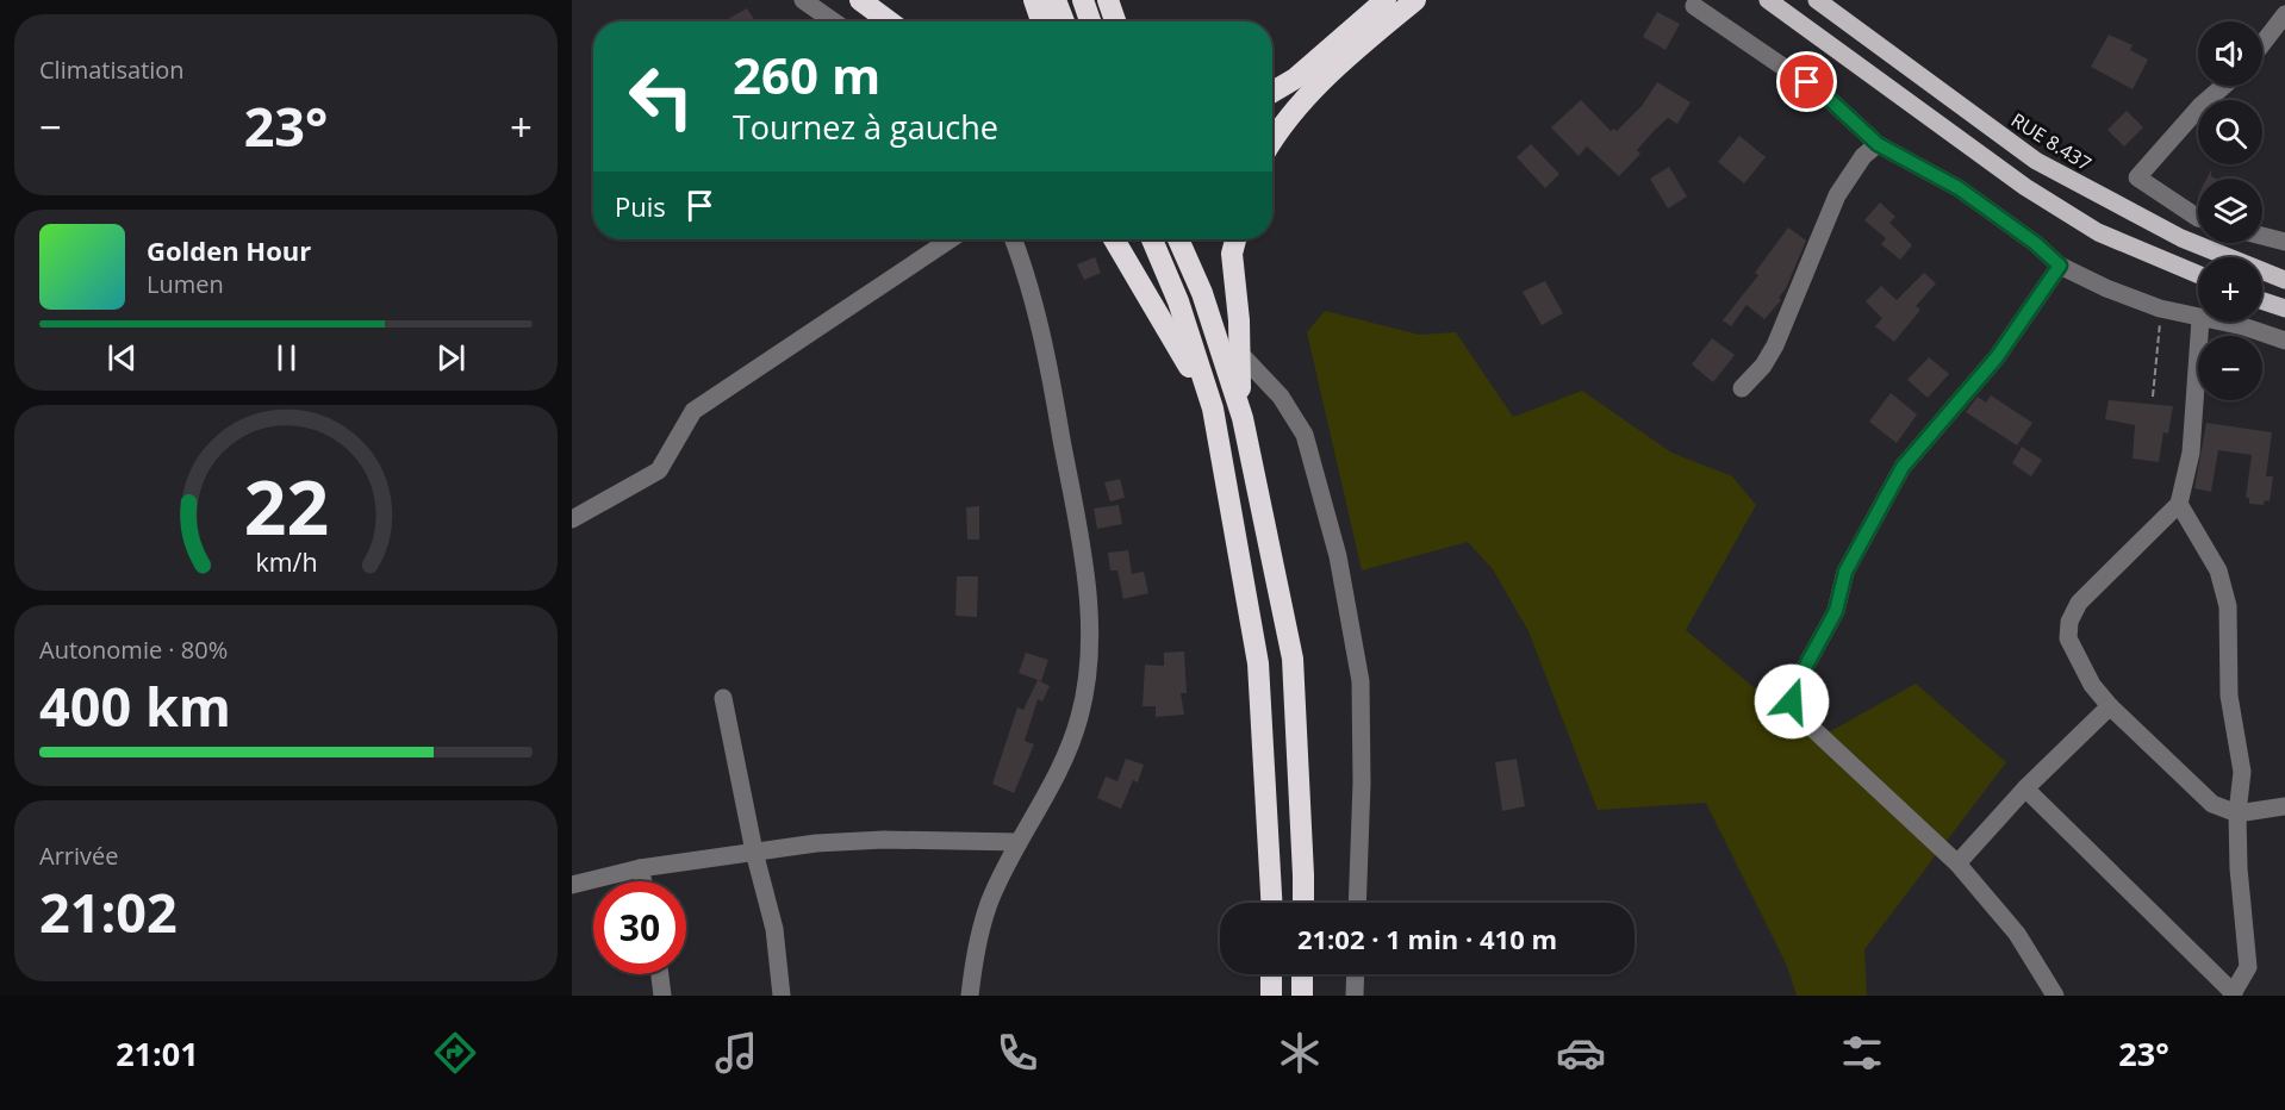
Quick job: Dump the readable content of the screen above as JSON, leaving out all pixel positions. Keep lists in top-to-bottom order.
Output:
{
  "streets": {
    "main road": ["RUE 8.437"]
  },
  "page": {
    "tile": [
      "Climatisation",
      ["Autonomie · 80%", "400 km"],
      ["Arrivée", "21:02"]
    ],
    "map_buttons": ["+", "−"],
    "turn": ["260 m", "Tournez à gauche"],
    "heat": ["−", "23°", "+"],
    "then": "Puis",
    "song": ["Golden Hour", "Lumen"],
    "limit": "30",
    "trip": "21:02 · 1 min · 410 m",
    "tabs": ["21:01", "23°"],
    "gauge": ["22", "km/h"]
  }
}
